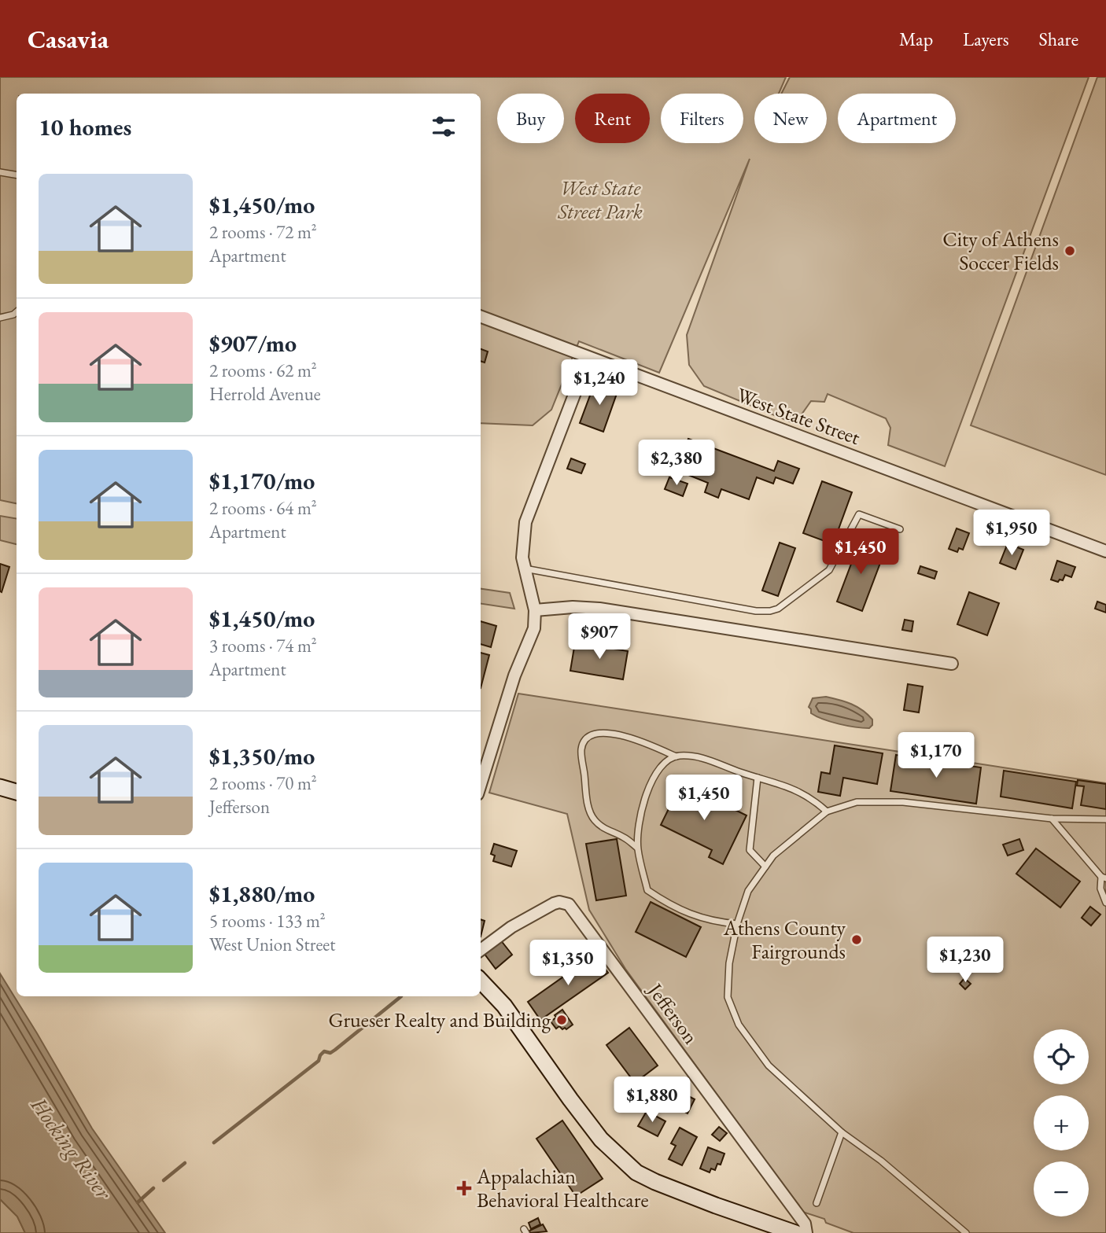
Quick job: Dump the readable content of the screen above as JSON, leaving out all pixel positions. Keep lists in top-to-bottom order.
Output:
{
  "streets": {
    "street": ["West State Street", "Jefferson"]
  },
  "water": ["Hocking River"],
  "parks": ["West State Street Park"],
  "places": {
    "other": ["City of Athens Soccer Fields", "Athens County Fairgrounds", "Grueser Realty and Building"],
    "health": ["Appalachian Behavioral Healthcare"]
  },
  "page": {
    "header": "Casavia",
    "nav": ["Map", "Layers", "Share"],
    "chip": [
      "Buy",
      "Rent",
      "Filters",
      "New",
      "Apartment"
    ],
    "heading": "10 homes",
    "list": [
      {
        "name": "$1,450/mo",
        "note": "2 rooms · 72 m² · Apartment"
      },
      {
        "name": "$907/mo",
        "note": "2 rooms · 62 m² · Herrold Avenue"
      },
      {
        "name": "$1,170/mo",
        "note": "2 rooms · 64 m² · Apartment"
      },
      {
        "name": "$1,450/mo",
        "note": "3 rooms · 74 m² · Apartment"
      },
      {
        "name": "$1,350/mo",
        "note": "2 rooms · 70 m² · Jefferson"
      },
      {
        "name": "$1,880/mo",
        "note": "5 rooms · 133 m² · West Union Street"
      }
    ],
    "price": [
      "$1,240",
      "$2,380",
      "$1,950",
      "$1,450",
      "$907",
      "$1,170",
      "$1,450",
      "$1,230",
      "$1,350",
      "$1,880"
    ],
    "map_buttons": ["+", "−"]
  }
}
